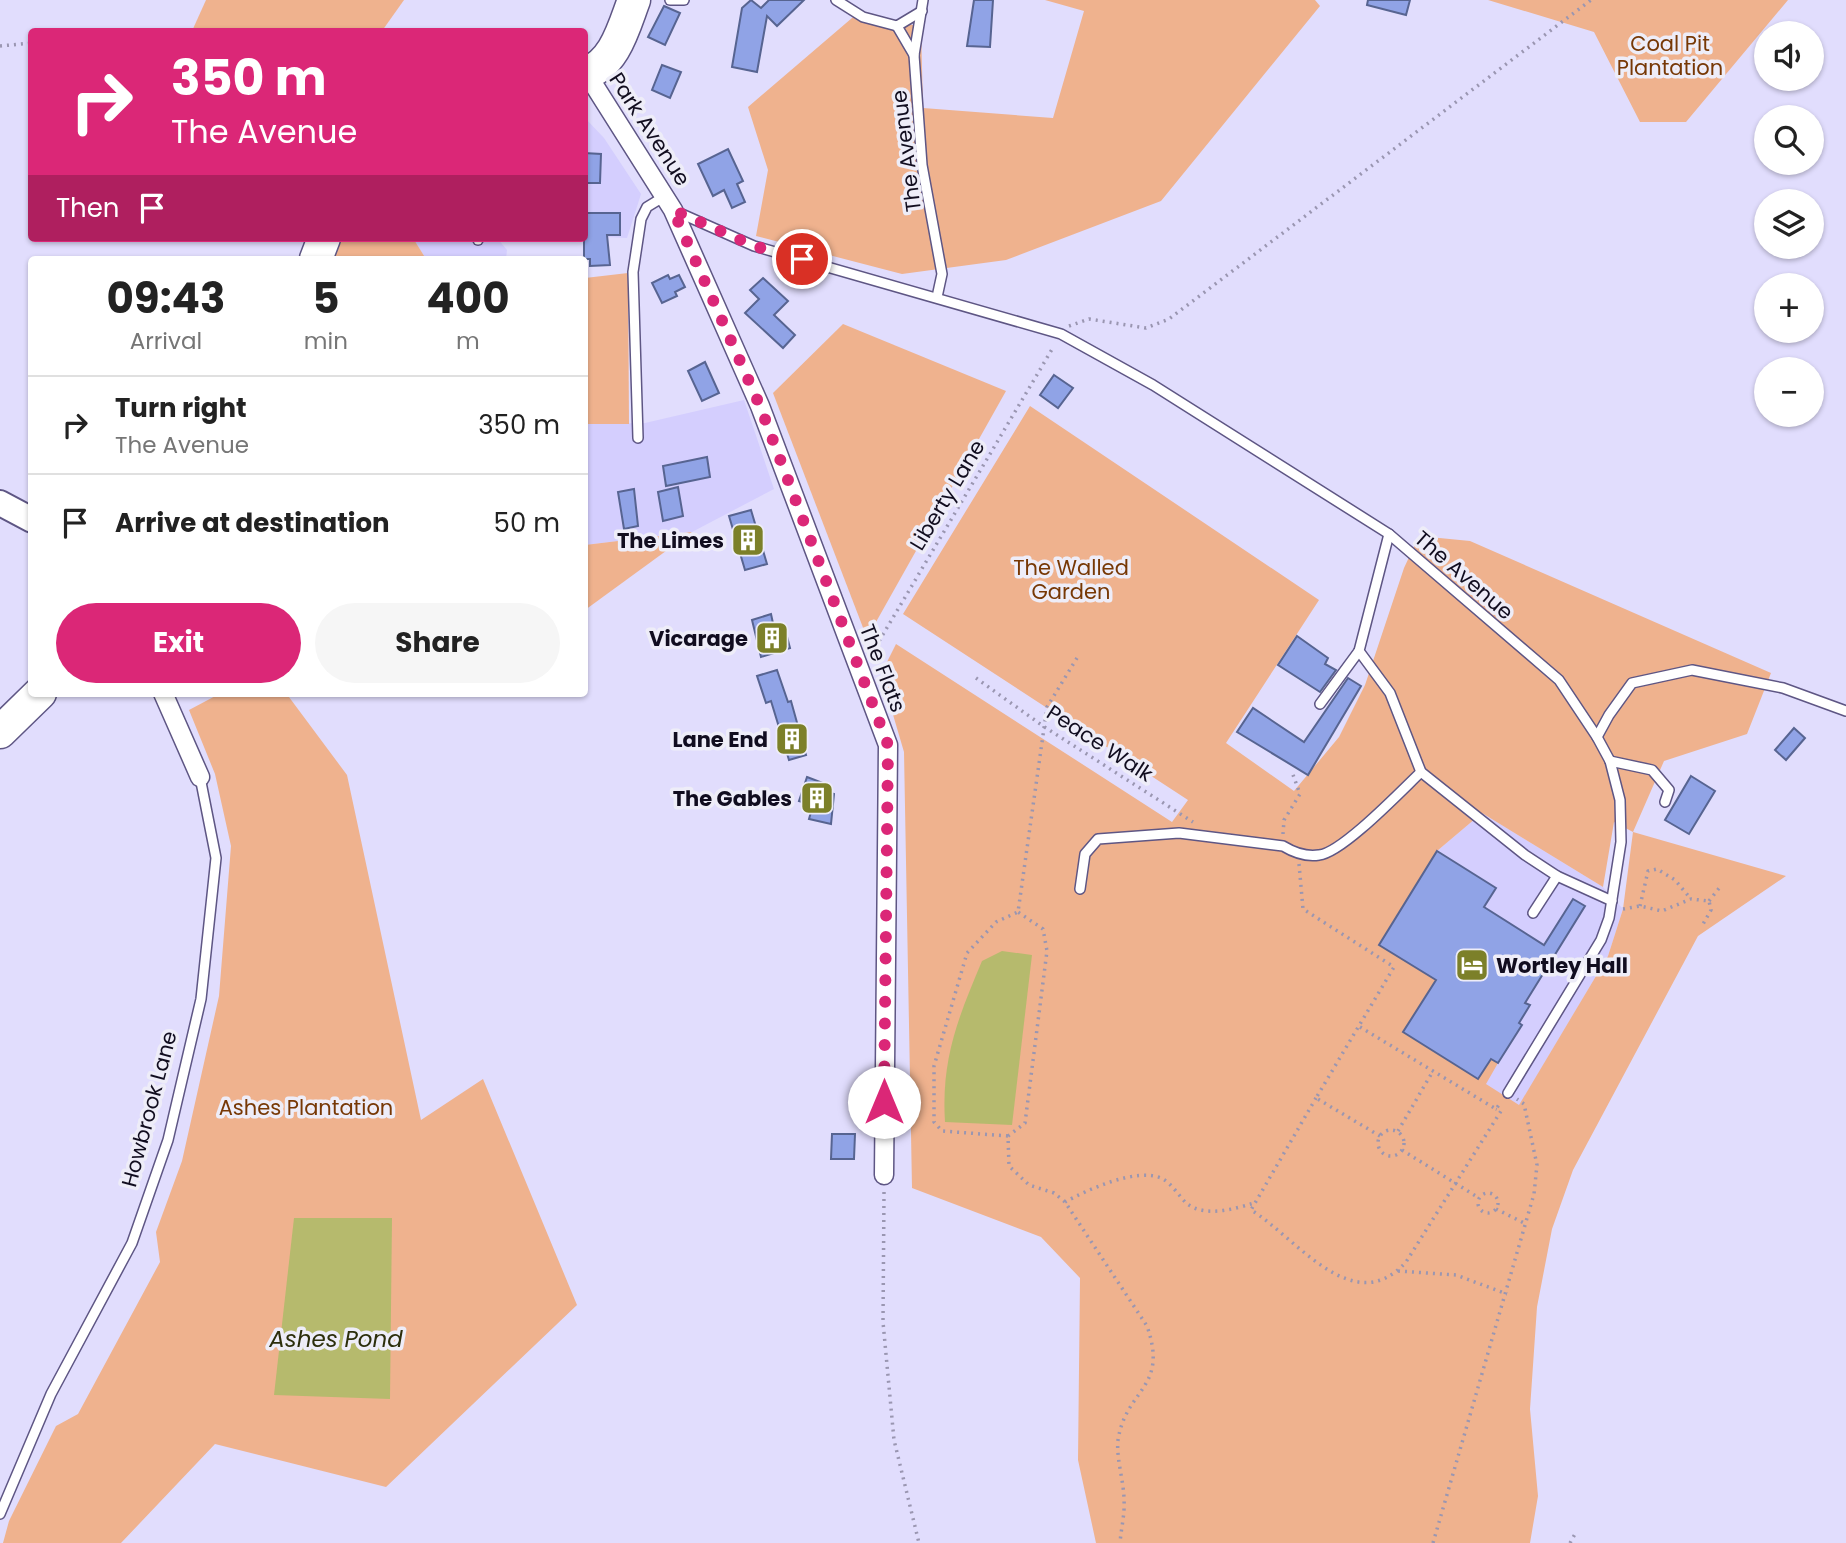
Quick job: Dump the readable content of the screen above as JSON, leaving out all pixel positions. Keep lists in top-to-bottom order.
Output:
{
  "streets": {
    "street": ["Park Avenue", "The Flats", "Howbrook Lane"],
    "lane": ["The Avenue"],
    "path": ["Liberty Lane", "Peace Walk"]
  },
  "crossings": [
    ["Park Avenue", "The Avenue"],
    ["Park Avenue", "The Flats"],
    ["The Avenue", "Liberty Lane"],
    ["The Avenue", "The Flats"],
    ["Liberty Lane", "The Flats"]
  ],
  "water": ["Ashes Pond"],
  "parks": ["Coal Pit Plantation", "The Walled Garden", "Ashes Plantation"],
  "places": {
    "building": [
      "The Limes",
      "Vicarage",
      "Lane End",
      "The Gables"
    ],
    "hotel": ["Wortley Hall"]
  },
  "page": {
    "map_buttons": ["+", "−"],
    "turn": ["350 m", "The Avenue"],
    "then": "Then",
    "eta": [
      "09:43",
      "Arrival",
      "5",
      "min",
      "400",
      "m"
    ],
    "list": [
      {
        "name": "Turn right",
        "note": "The Avenue",
        "value": "350 m"
      },
      {
        "name": "Arrive at destination",
        "value": "50 m"
      }
    ],
    "buttons": ["Exit", "Share"]
  }
}
